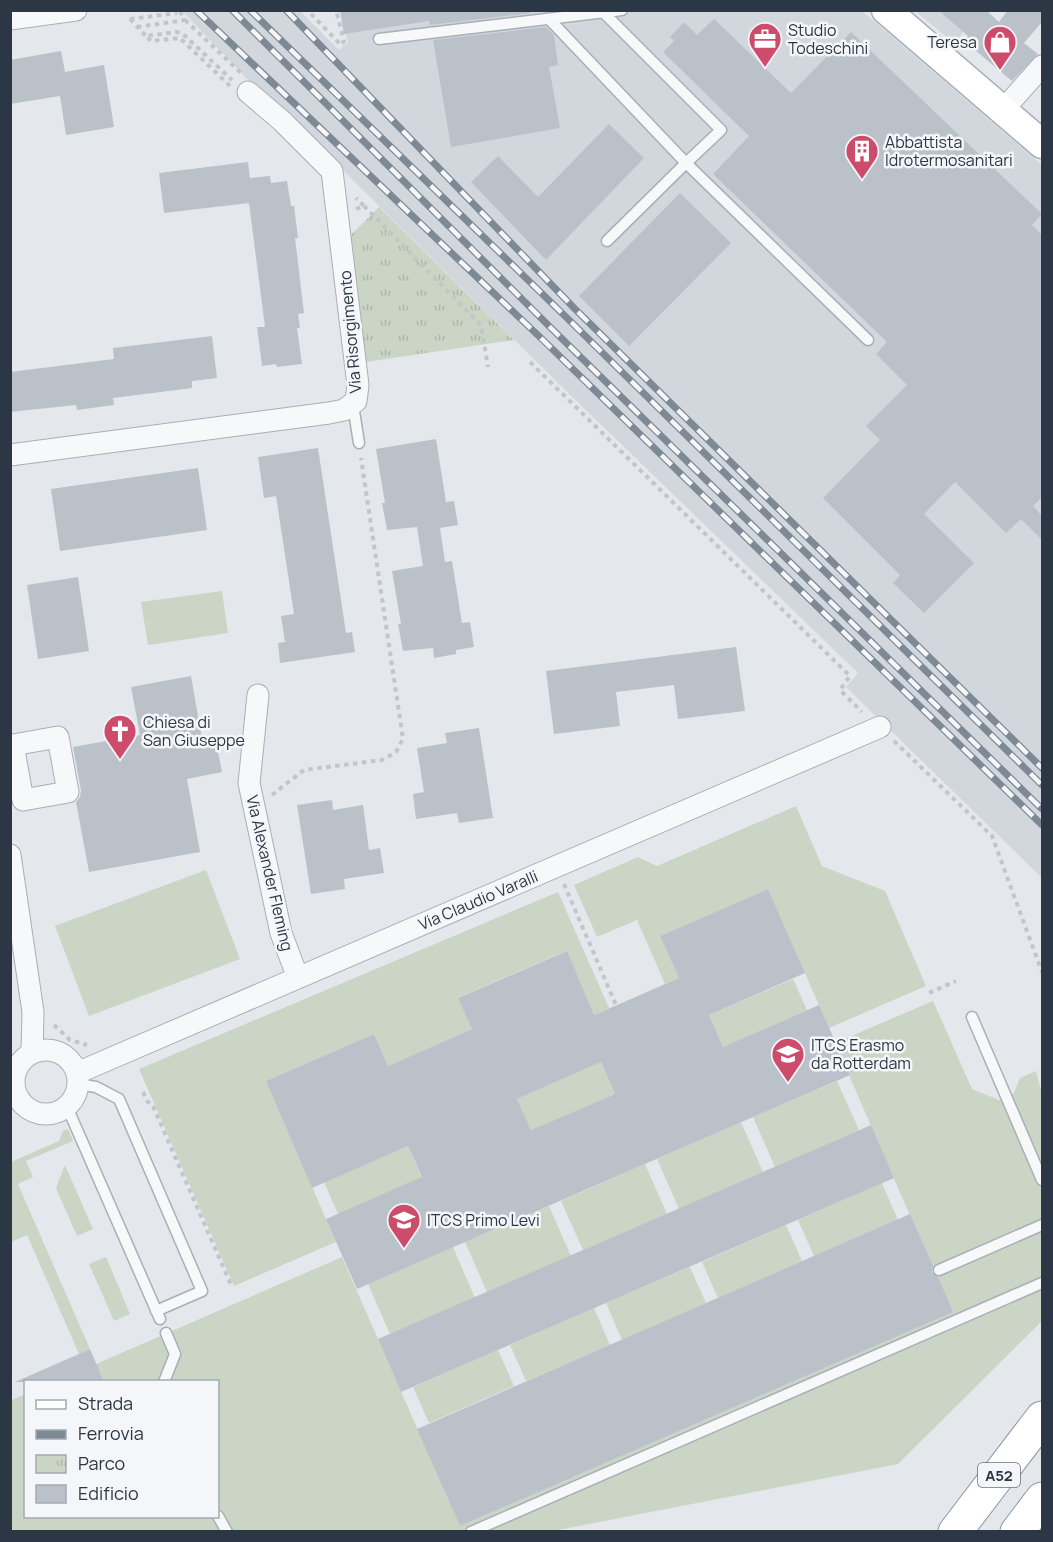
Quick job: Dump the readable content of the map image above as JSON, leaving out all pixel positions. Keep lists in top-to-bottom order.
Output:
{
  "streets": {
    "highway": ["A52"],
    "street": ["Via Risorgimento", "Via Alexander Fleming", "Via Claudio Varalli"]
  },
  "crossings": [
    ["Via Alexander Fleming", "Via Claudio Varalli"]
  ],
  "places": {
    "office": ["Studio Todeschini"],
    "shop": ["Teresa"],
    "building": ["Abbattista Idrotermosanitari"],
    "church": ["Chiesa di San Giuseppe"],
    "school or university": ["ITCS Erasmo da Rotterdam", "ITCS Primo Levi"]
  },
  "legend": [
    "Strada",
    "Ferrovia",
    "Parco",
    "Edificio"
  ]
}
